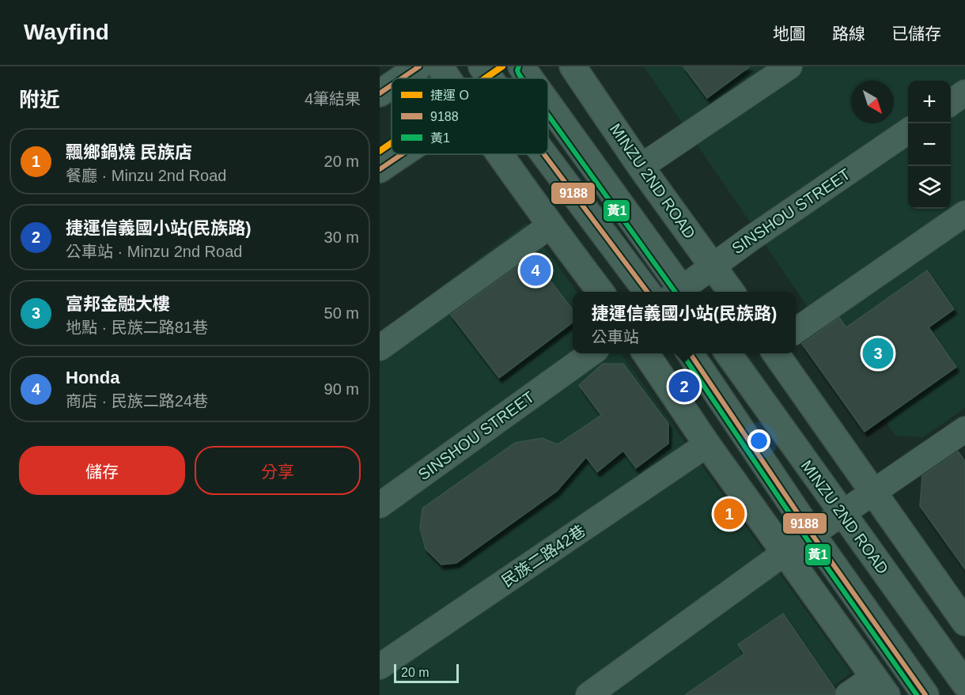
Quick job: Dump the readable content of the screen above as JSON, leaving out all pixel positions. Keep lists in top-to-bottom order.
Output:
{
  "streets": {
    "street": ["MINZU 2ND ROAD", "SINSHOU STREET", "民族二路42巷"]
  },
  "crossings": [
    ["MINZU 2ND ROAD", "SINSHOU STREET"]
  ],
  "lines": ["metro line O", "transit line 9188", "transit line 黃1"],
  "legend": ["捷運 O", "9188", "黃1"],
  "scale_bar": "20 m",
  "north": "bottom right",
  "page": {
    "header": "Wayfind",
    "nav": ["地圖", "路線", "已儲存"],
    "heading": ["附近", "4筆結果"],
    "map_buttons": ["+", "−"],
    "list": [
      {
        "mark": "1",
        "name": "飄鄉鍋燒 民族店",
        "note": "餐廳 · Minzu 2nd Road",
        "value": "20 m"
      },
      {
        "mark": "2",
        "name": "捷運信義國小站(民族路)",
        "note": "公車站 · Minzu 2nd Road",
        "value": "30 m"
      },
      {
        "mark": "3",
        "name": "富邦金融大樓",
        "note": "地點 · 民族二路81巷",
        "value": "50 m"
      },
      {
        "mark": "4",
        "name": "Honda",
        "note": "商店 · 民族二路24巷",
        "value": "90 m"
      }
    ],
    "pins": [
      "4",
      "3",
      "2",
      "1"
    ],
    "popup": ["捷運信義國小站(民族路)", "公車站"],
    "buttons": ["儲存", "分享"],
    "scale": "20 m"
  }
}
